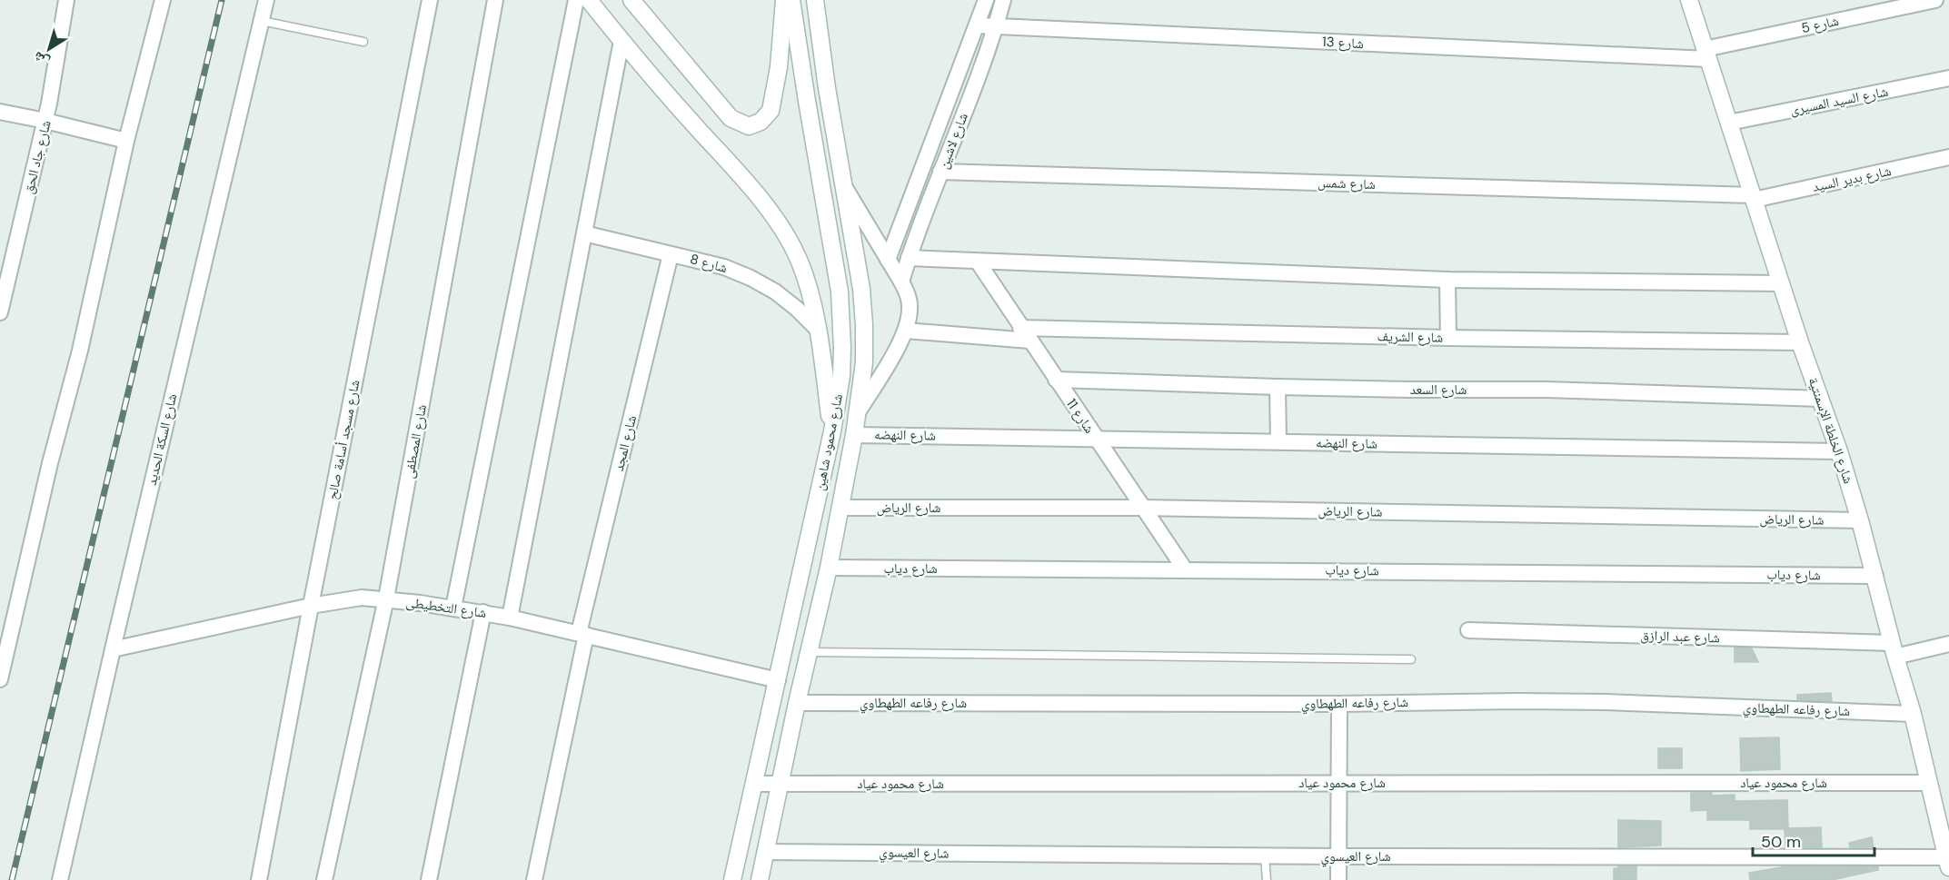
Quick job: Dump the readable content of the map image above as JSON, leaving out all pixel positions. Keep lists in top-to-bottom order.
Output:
{
  "streets": {
    "main road": ["شارع الخلطة الإسمنتية", "شارع محمود شاهين"],
    "street": [
      "شارع 5",
      "شارع 13",
      "شارع السيد المسيرى",
      "شارع لاشين",
      "شارع جاد الحق",
      "شارع بدير السيد",
      "شارع شمس",
      "شارع 8",
      "شارع الشريف",
      "شارع السعد",
      "شارع 11",
      "شارع النهضه",
      "شارع السكة الحديد",
      "شارع مسجد أسامة صالح",
      "شارع المصطفى",
      "شارع المجد",
      "شارع الرياض",
      "شارع دياب",
      "شارع التخطيطى",
      "شارع عبد الرازق",
      "شارع رفاعه الطهطاوي",
      "شارع محمود عياد",
      "شارع العيسوي"
    ]
  },
  "crossings": [
    ["شارع 5", "شارع 13"],
    ["شارع 5", "شارع الخلطة الإسمنتية"],
    ["شارع 13", "شارع لاشين"],
    ["شارع 13", "شارع الخلطة الإسمنتية"],
    ["شارع السيد المسيرى", "شارع الخلطة الإسمنتية"],
    ["شارع لاشين", "شارع شمس"],
    ["شارع بدير السيد", "شارع شمس"],
    ["شارع بدير السيد", "شارع الخلطة الإسمنتية"],
    ["شارع شمس", "شارع الخلطة الإسمنتية"],
    ["شارع 8", "شارع المجد"],
    ["شارع الشريف", "شارع 11"],
    ["شارع الشريف", "شارع الخلطة الإسمنتية"],
    ["شارع السعد", "شارع 11"],
    ["شارع السعد", "شارع الخلطة الإسمنتية"],
    ["شارع 11", "شارع النهضه"],
    ["شارع 11", "شارع الرياض"],
    ["شارع 11", "شارع دياب"],
    ["شارع الخلطة الإسمنتية", "شارع النهضه"],
    ["شارع الخلطة الإسمنتية", "شارع الرياض"],
    ["شارع الخلطة الإسمنتية", "شارع دياب"],
    ["شارع الخلطة الإسمنتية", "شارع عبد الرازق"],
    ["شارع الخلطة الإسمنتية", "شارع رفاعه الطهطاوي"],
    ["شارع الخلطة الإسمنتية", "شارع محمود عياد"],
    ["شارع الخلطة الإسمنتية", "شارع العيسوي"],
    ["شارع النهضه", "شارع محمود شاهين"],
    ["شارع السكة الحديد", "شارع التخطيطى"],
    ["شارع مسجد أسامة صالح", "شارع التخطيطى"],
    ["شارع المصطفى", "شارع التخطيطى"],
    ["شارع محمود شاهين", "شارع الرياض"],
    ["شارع محمود شاهين", "شارع دياب"],
    ["شارع محمود شاهين", "شارع التخطيطى"],
    ["شارع محمود شاهين", "شارع رفاعه الطهطاوي"],
    ["شارع محمود شاهين", "شارع محمود عياد"],
    ["شارع محمود شاهين", "شارع العيسوي"],
    ["شارع المجد", "شارع التخطيطى"]
  ],
  "scale_bar": "50 m",
  "north": "bottom left"
}
